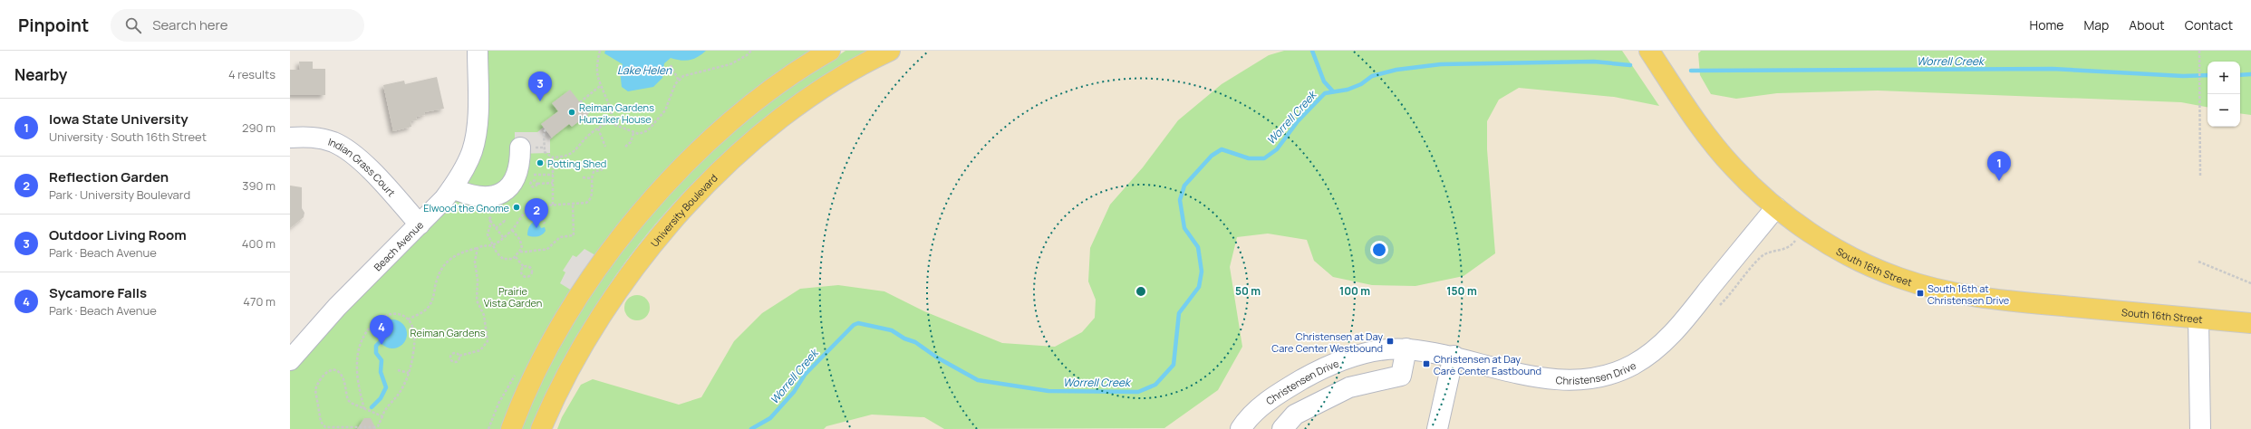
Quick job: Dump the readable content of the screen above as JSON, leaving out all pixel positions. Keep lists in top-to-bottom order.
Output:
{
  "streets": {
    "main road": ["University Boulevard", "South 16th Street"],
    "street": ["Indian Grass Court", "Beach Avenue", "Christensen Drive"]
  },
  "crossings": [
    ["Indian Grass Court", "Beach Avenue"],
    ["South 16th Street", "Christensen Drive"]
  ],
  "water": ["Worrell Creek", "Lake Helen"],
  "parks": ["Prairie Vista Garden", "Reiman Gardens"],
  "places": {
    "other": ["Reiman Gardens Hunziker House", "Potting Shed", "Elwood the Gnome"],
    "transit": ["South 16th at Christensen Drive", "Christensen at Day Care Center Westbound", "Christensen at Day Care Center Eastbound"]
  },
  "page": {
    "header": "Pinpoint",
    "search": "Search here",
    "nav": [
      "Home",
      "Map",
      "About",
      "Contact"
    ],
    "heading": ["Nearby", "4 results"],
    "map_buttons": ["+", "−"],
    "pins": [
      "3",
      "1",
      "2",
      "4"
    ],
    "list": [
      {
        "mark": "1",
        "name": "Iowa State University",
        "note": "University · South 16th Street",
        "value": "290 m"
      },
      {
        "mark": "2",
        "name": "Reflection Garden",
        "note": "Park · University Boulevard",
        "value": "390 m"
      },
      {
        "mark": "3",
        "name": "Outdoor Living Room",
        "note": "Park · Beach Avenue",
        "value": "400 m"
      },
      {
        "mark": "4",
        "name": "Sycamore Falls",
        "note": "Park · Beach Avenue",
        "value": "470 m"
      }
    ]
  },
  "rings": ["50 m", "100 m", "150 m"]
}
